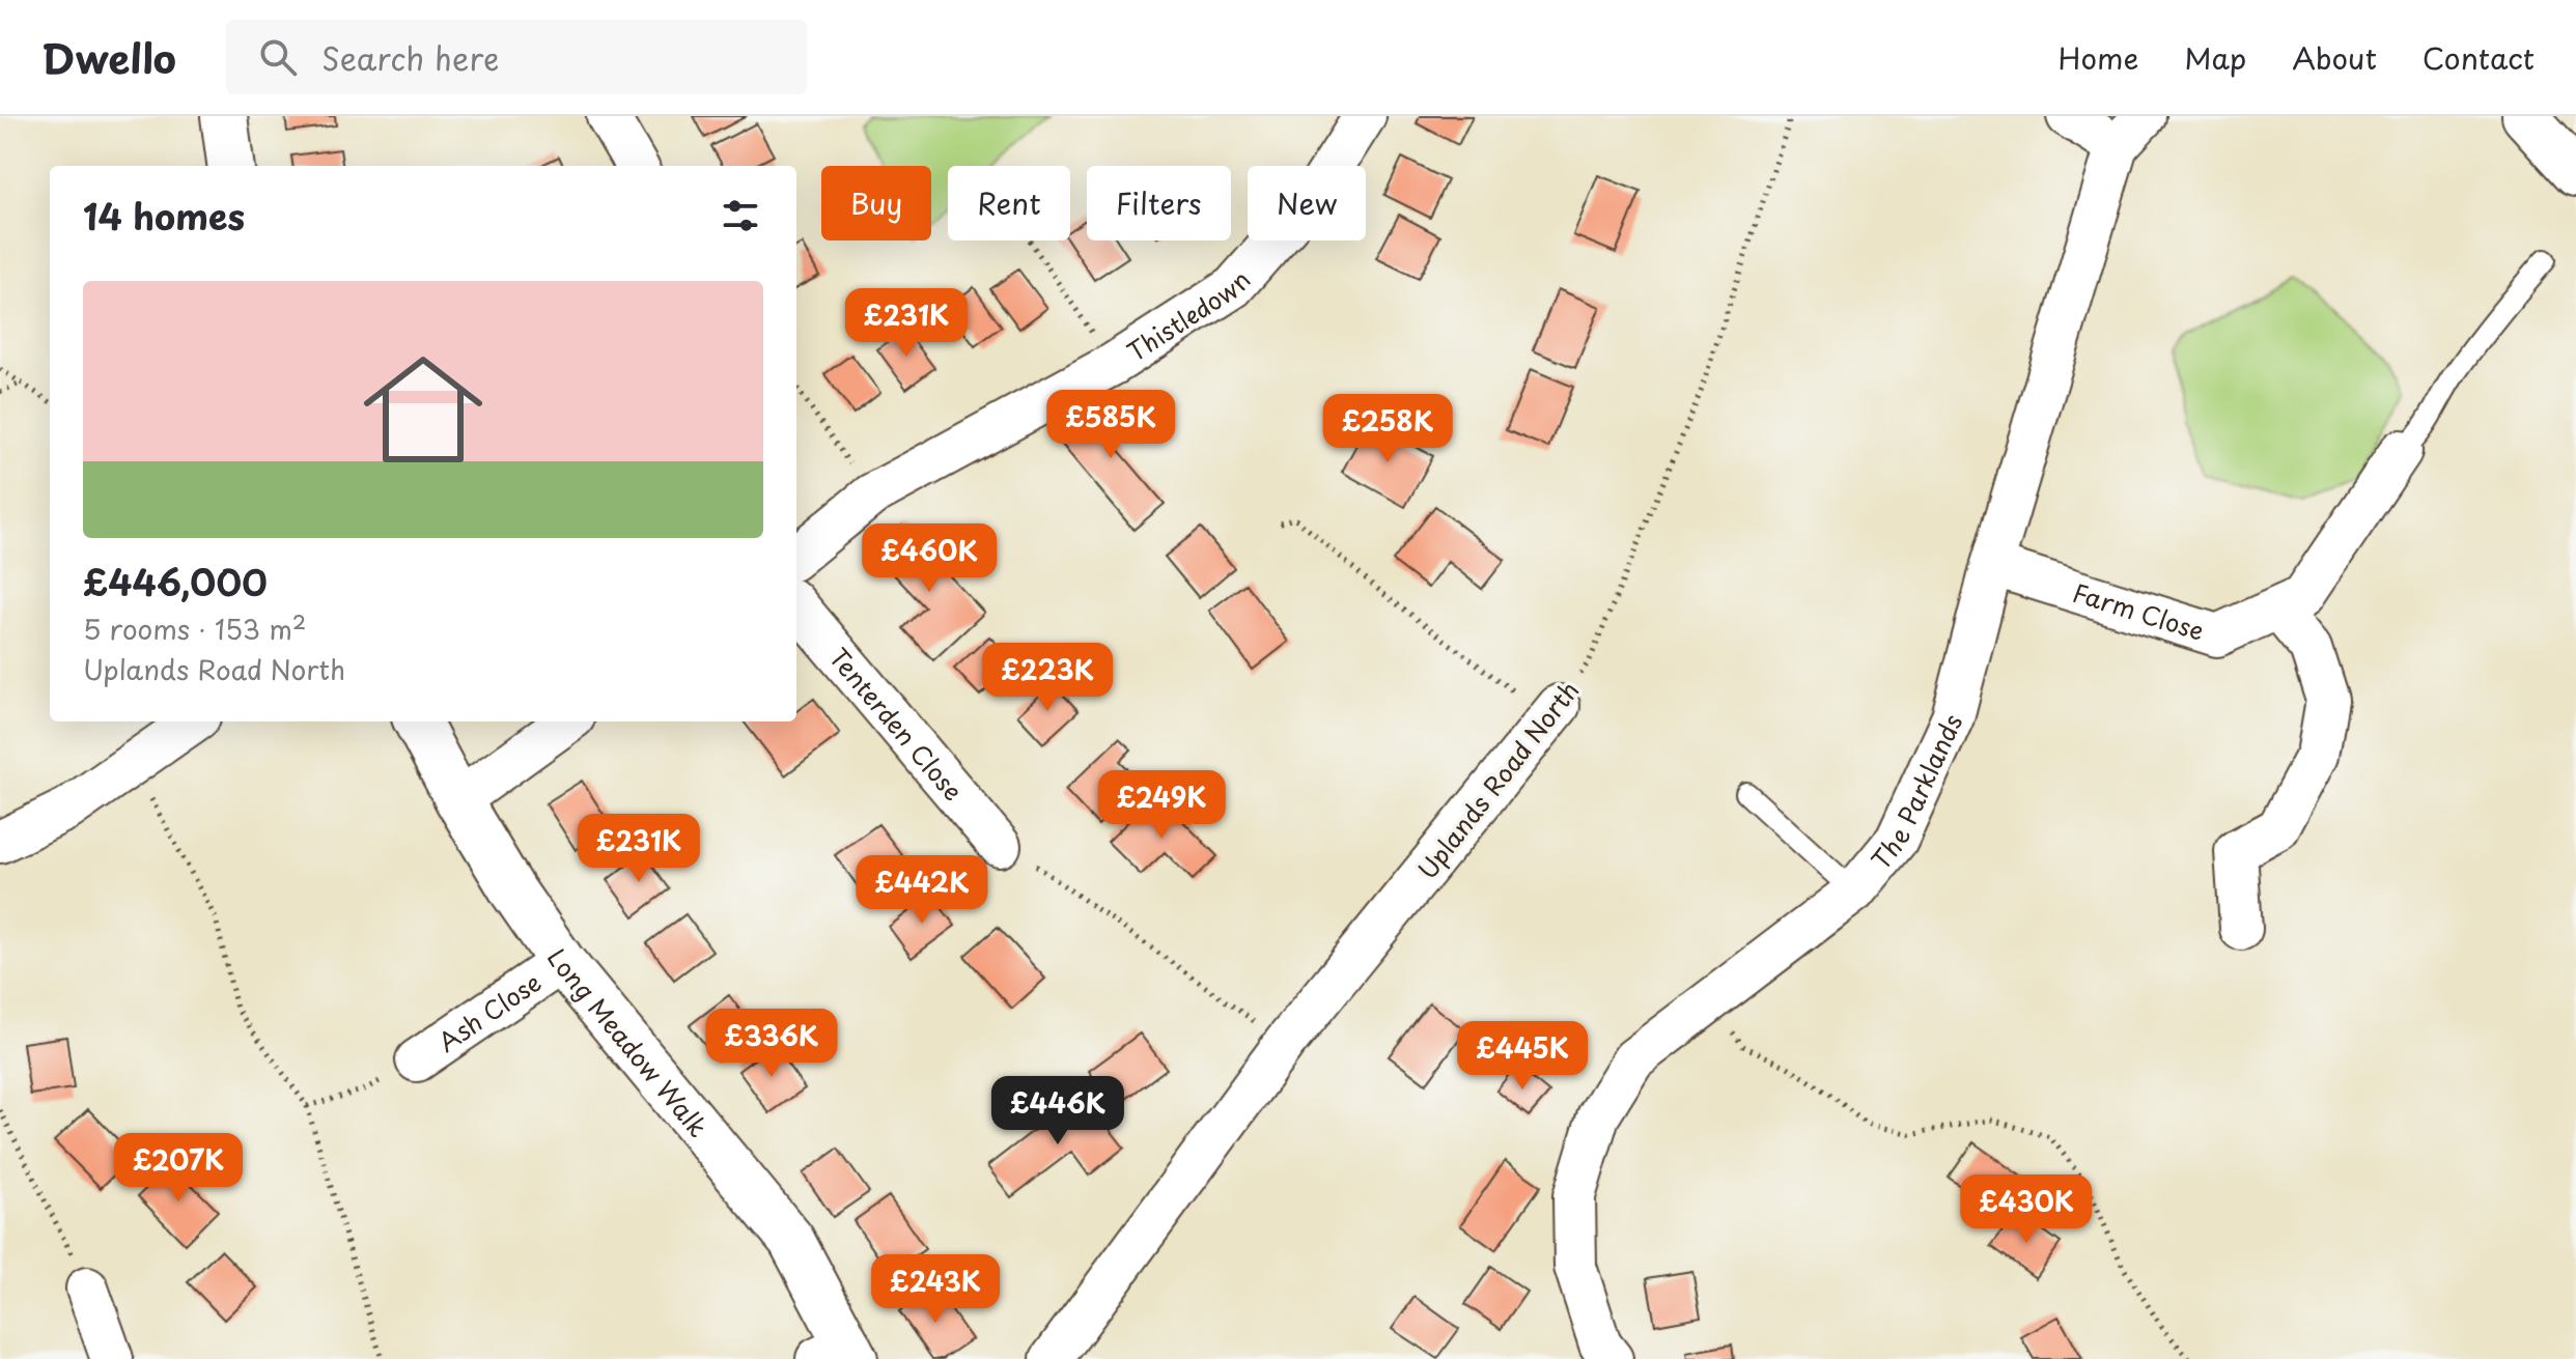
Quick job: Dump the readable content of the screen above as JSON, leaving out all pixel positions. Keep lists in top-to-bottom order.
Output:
{
  "streets": {
    "street": [
      "Thistledown",
      "Farm Close",
      "Tenterden Close",
      "Uplands Road North",
      "The Parklands",
      "Ash Close",
      "Long Meadow Walk"
    ]
  },
  "crossings": [
    ["Farm Close", "The Parklands"],
    ["Ash Close", "Long Meadow Walk"]
  ],
  "page": {
    "header": "Dwello",
    "search": "Search here",
    "nav": [
      "Home",
      "Map",
      "About",
      "Contact"
    ],
    "chip": [
      "Buy",
      "Rent",
      "Filters",
      "New"
    ],
    "heading": "14 homes",
    "list": [
      {
        "name": "£446,000",
        "note": "5 rooms · 153 m² · Uplands Road North"
      }
    ],
    "price": [
      "£231K",
      "£585K",
      "£258K",
      "£460K",
      "£223K",
      "£249K",
      "£231K",
      "£442K",
      "£336K",
      "£445K",
      "£446K",
      "£207K",
      "£430K",
      "£243K"
    ]
  }
}
